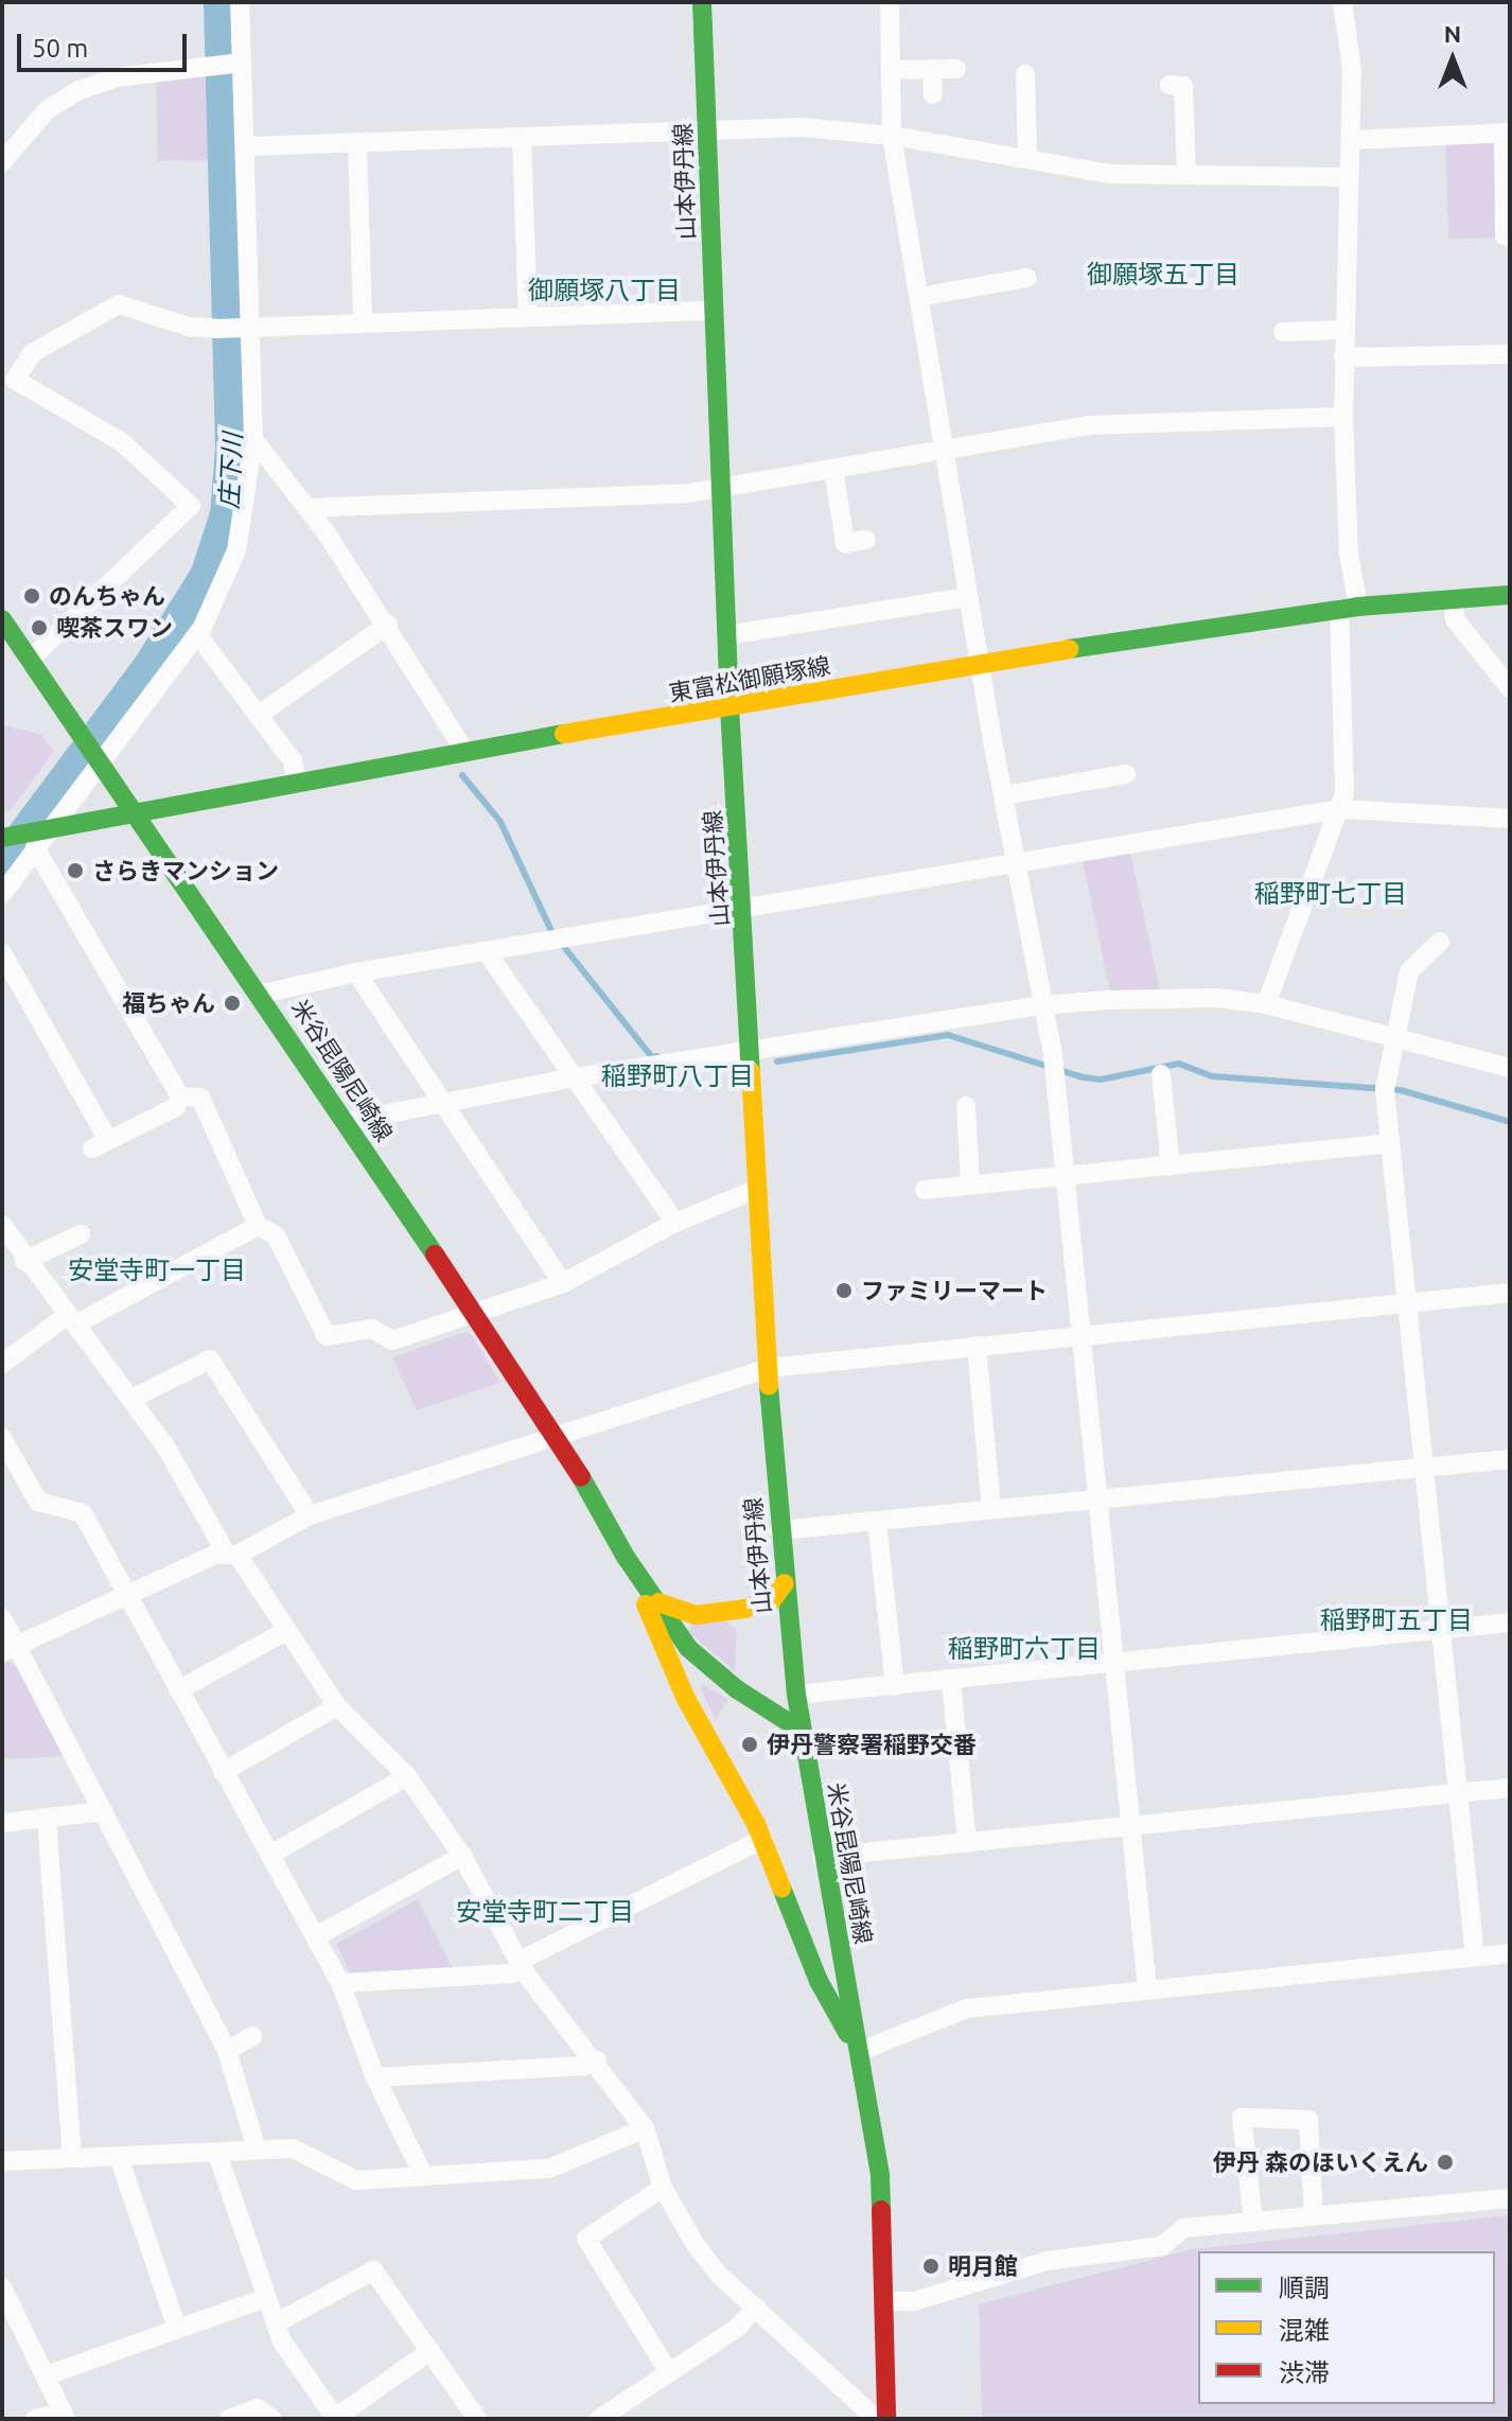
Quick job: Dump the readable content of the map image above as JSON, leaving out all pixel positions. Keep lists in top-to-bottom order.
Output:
{
  "streets": {
    "main road": ["山本伊丹線", "東富松御願塚線", "米谷昆陽尼崎線"]
  },
  "crossings": [
    ["山本伊丹線", "東富松御願塚線"],
    ["山本伊丹線", "米谷昆陽尼崎線"],
    ["東富松御願塚線", "米谷昆陽尼崎線"]
  ],
  "districts": [
    "御願塚五丁目",
    "御願塚八丁目",
    "稲野町七丁目",
    "稲野町八丁目",
    "安堂寺町一丁目",
    "稲野町五丁目",
    "稲野町六丁目",
    "安堂寺町二丁目"
  ],
  "water": ["庄下川"],
  "places": [
    "のんちゃん",
    "喫茶スワン",
    "さらきマンション",
    "福ちゃん",
    "ファミリーマート",
    "伊丹警察署稲野交番",
    "伊丹 森のほいくえん",
    "明月館"
  ],
  "legend": ["順調", "混雑", "渋滞"],
  "scale_bar": "50 m",
  "north": "top"
}
